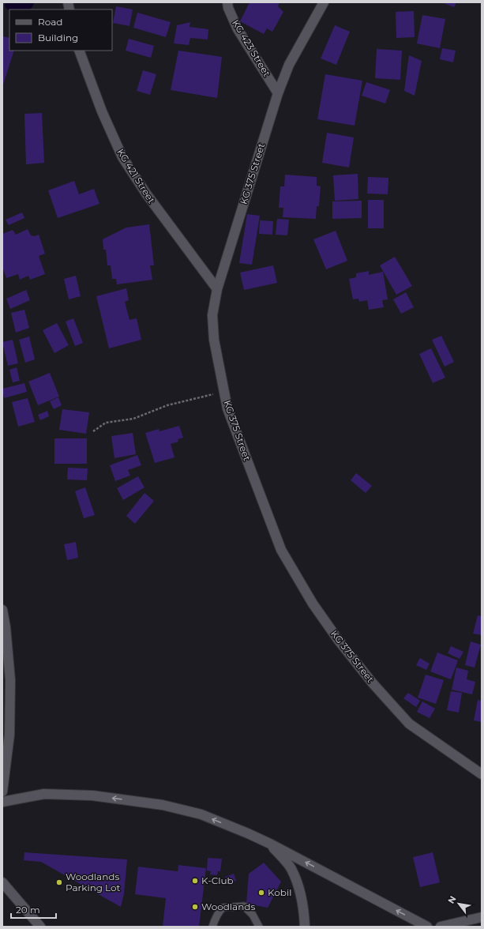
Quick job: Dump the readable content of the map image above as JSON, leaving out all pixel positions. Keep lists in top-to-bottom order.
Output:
{
  "streets": {
    "street": ["KG 423 Street", "KG 375 Street", "KG 421 Street"]
  },
  "crossings": [
    ["KG 423 Street", "KG 375 Street"],
    ["KG 375 Street", "KG 421 Street"]
  ],
  "places": [
    "K-Club",
    "Woodlands Parking Lot",
    "Kobil",
    "Woodlands"
  ],
  "legend": ["Road", "Building"],
  "scale_bar": "20 m",
  "north": "top left"
}
